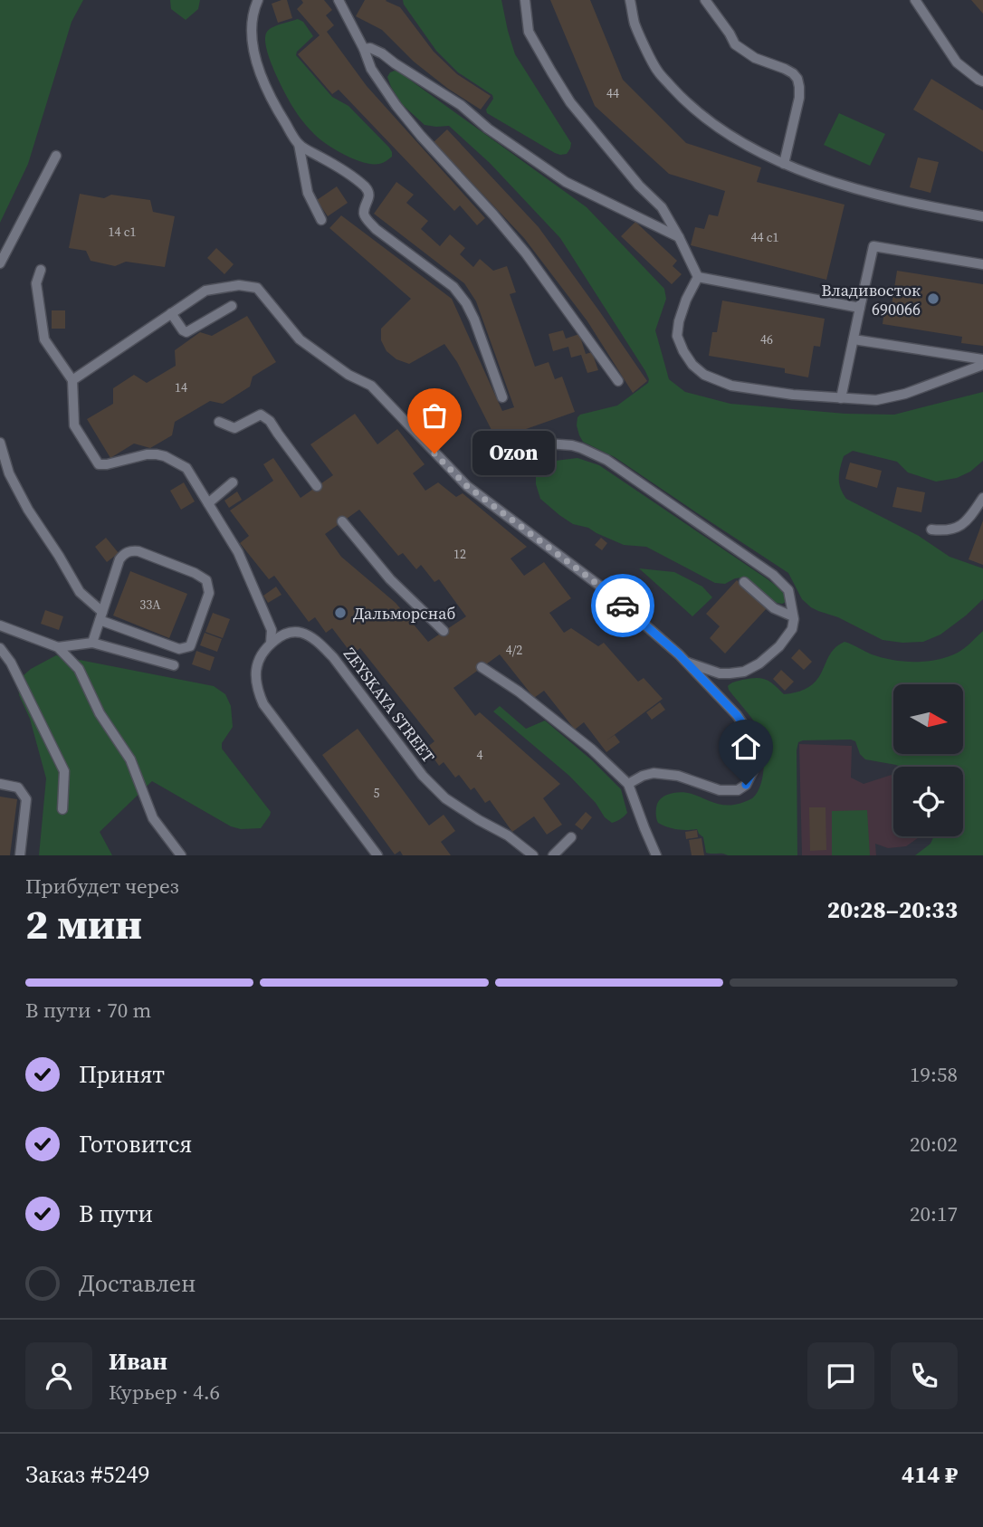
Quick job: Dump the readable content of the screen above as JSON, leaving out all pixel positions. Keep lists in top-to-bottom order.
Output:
{
  "streets": {
    "lane": ["ZEYSKAYA STREET"]
  },
  "places": ["Владивосток 690066", "Ozon", "Дальморснаб"],
  "house_numbers": [
    "44",
    "14 с1",
    "44 с1",
    "46",
    "14",
    "12",
    "33А",
    "4/2",
    "4",
    "5"
  ],
  "north": "right",
  "page": {
    "bubble": "Ozon",
    "heading": ["2 мин", "Прибудет через", "20:28–20:33"],
    "panel": [
      "Иван",
      "Курьер · 4.6",
      "Заказ #5249",
      "414 ₽"
    ],
    "bar": "В пути · 70 m",
    "list": [
      ["Принят", "19:58"],
      ["Готовится", "20:02"],
      ["В пути", "20:17"],
      "Доставлен"
    ]
  }
}
